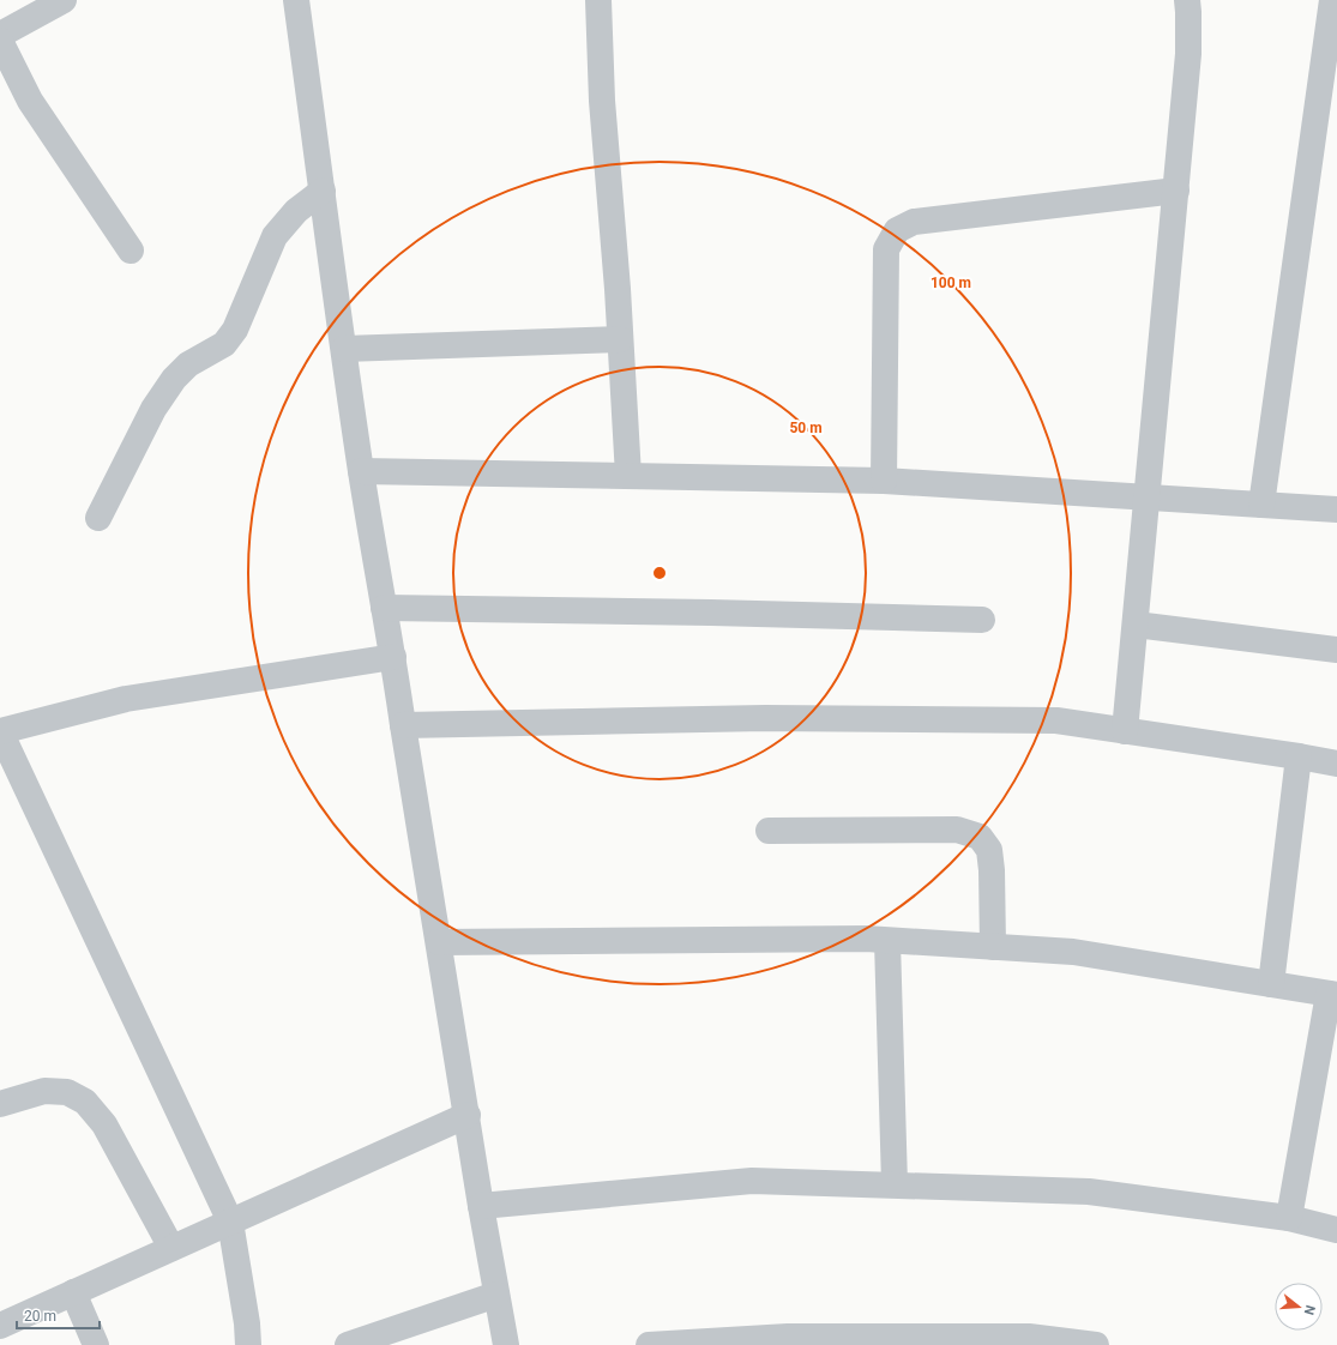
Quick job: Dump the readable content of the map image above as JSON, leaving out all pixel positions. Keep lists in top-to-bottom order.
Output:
{
  "scale_bar": "20 m",
  "north": "right",
  "rings": ["100 m", "50 m"]
}
